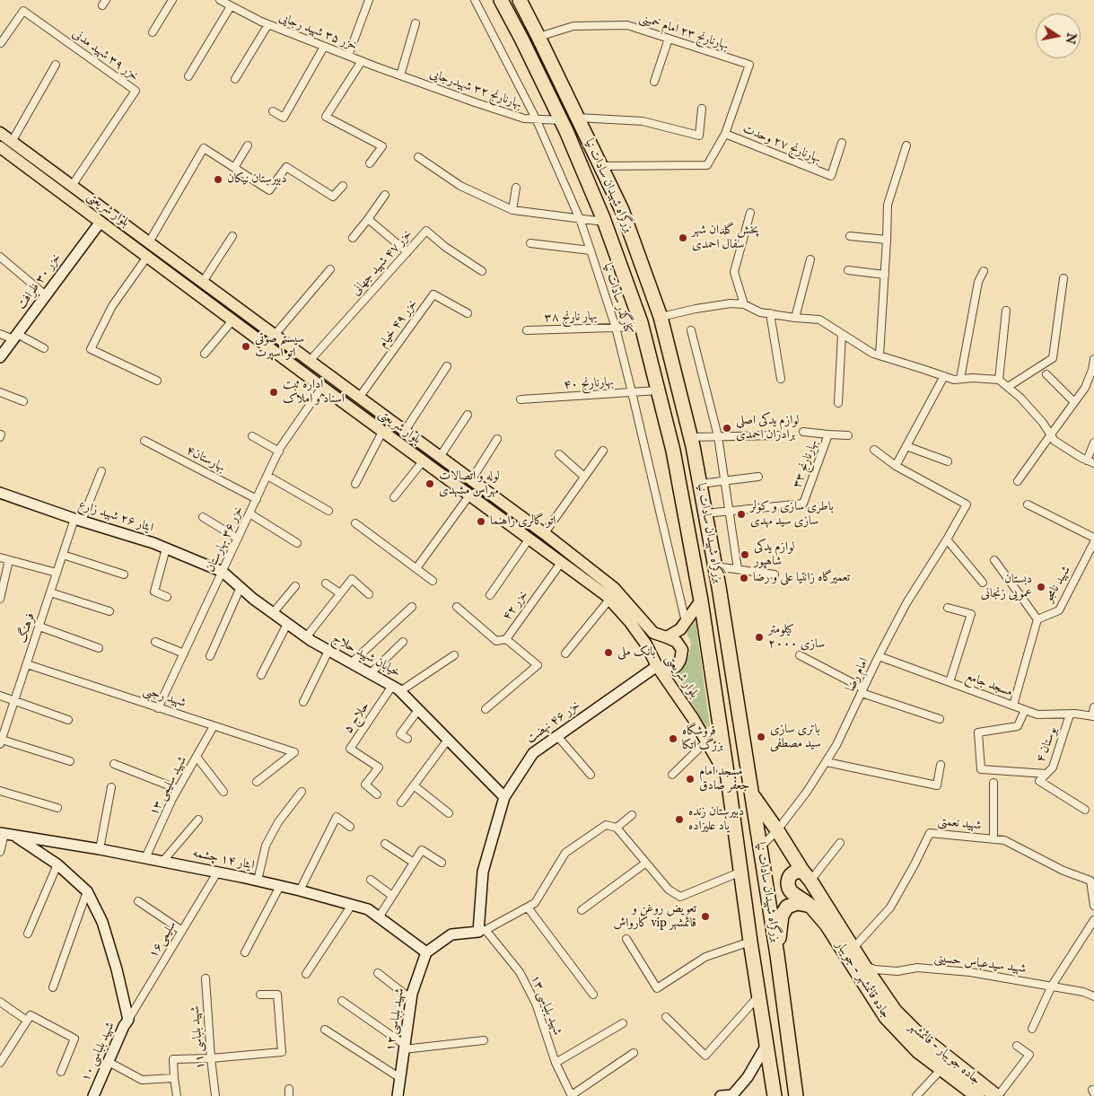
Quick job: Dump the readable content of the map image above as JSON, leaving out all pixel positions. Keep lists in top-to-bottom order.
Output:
{
  "streets": {
    "highway": ["بزرگراه شهیدان سادات نیا", "جاده قائمشهر - جویبار", "جاده جویبار - قائمشهر"],
    "main road": ["بلوار شریعتی"],
    "street": [
      "خزر ۳۵ شهید رجایی",
      "بهارنارنج ۲۳ امام خمینی",
      "خزر ۳۹ شهید مدنی",
      "بهارنارنج ۳۲ شهیدرجایی",
      "بهارنارنج ۲۷ وحدت",
      "خزر ۴۷ شهید جهانی",
      "خزر ۳۰ ظرافت",
      "کنارگذر سادات نیا",
      "بهار نارنج ۳۸",
      "خزر ۴۹ خیام",
      "بهارنارنج ۴۰",
      "بهارستان۴",
      "بهارنارنج ۳۳",
      "ایثار ۲۶ شهید زارع",
      "خزر ۳۶ بهارستان",
      "شهید نامجو",
      "خزر ۴۲",
      "فرهنگ",
      "خیابان شهید حلاج",
      "امام رضا",
      "مسجد جامع",
      "شهید رجبی",
      "حلاج ۵",
      "خزر ۴۶ نهضت",
      "بوستان ۴",
      "شهید سلیمی ۱۳",
      "شهید نعمتی",
      "ایثار ۱۴ چشمه",
      "سلیمی۱۶",
      "شهید سیدعباس حسینی",
      "شهید بلباسی ١٣",
      "شهید بلباسی ١٢",
      "شهید بلباسی ١١",
      "شهید بلباسی ١٠"
    ]
  },
  "crossings": [
    ["خزر ۳۵ شهید رجایی", "بهارنارنج ۳۲ شهیدرجایی"],
    ["بهارنارنج ۲۳ امام خمینی", "بهارنارنج ۲۷ وحدت"],
    ["بهارنارنج ۲۳ امام خمینی", "بزرگراه شهیدان سادات نیا"],
    ["خزر ۳۹ شهید مدنی", "بلوار شریعتی"],
    ["بهارنارنج ۳۲ شهیدرجایی", "بزرگراه شهیدان سادات نیا"],
    ["بهارنارنج ۳۲ شهیدرجایی", "کنارگذر سادات نیا"],
    ["بهارنارنج ۲۷ وحدت", "بزرگراه شهیدان سادات نیا"],
    ["بزرگراه شهیدان سادات نیا", "بلوار شریعتی"],
    ["بزرگراه شهیدان سادات نیا", "بهار نارنج ۳۸"],
    ["بزرگراه شهیدان سادات نیا", "بهارنارنج ۴۰"],
    ["بزرگراه شهیدان سادات نیا", "بهارنارنج ۳۳"],
    ["بزرگراه شهیدان سادات نیا", "امام رضا"],
    ["بزرگراه شهیدان سادات نیا", "جاده جویبار - قائمشهر"],
    ["بلوار شریعتی", "خزر ۴۷ شهید جهانی"],
    ["بلوار شریعتی", "خزر ۳۰ ظرافت"],
    ["بلوار شریعتی", "کنارگذر سادات نیا"],
    ["بلوار شریعتی", "خزر ۴۹ خیام"],
    ["بلوار شریعتی", "خزر ۳۶ بهارستان"],
    ["بلوار شریعتی", "خزر ۴۲"],
    ["بلوار شریعتی", "خزر ۴۶ نهضت"],
    ["کنارگذر سادات نیا", "بهار نارنج ۳۸"],
    ["کنارگذر سادات نیا", "بهارنارنج ۴۰"],
    ["بهارستان۴", "خزر ۳۶ بهارستان"],
    ["ایثار ۲۶ شهید زارع", "خزر ۳۶ بهارستان"],
    ["ایثار ۲۶ شهید زارع", "فرهنگ"],
    ["ایثار ۲۶ شهید زارع", "خیابان شهید حلاج"],
    ["خزر ۳۶ بهارستان", "خیابان شهید حلاج"],
    ["خزر ۳۶ بهارستان", "شهید رجبی"],
    ["فرهنگ", "شهید رجبی"],
    ["خیابان شهید حلاج", "حلاج ۵"],
    ["خیابان شهید حلاج", "خزر ۴۶ نهضت"],
    ["امام رضا", "مسجد جامع"],
    ["امام رضا", "جاده جویبار - قائمشهر"],
    ["مسجد جامع", "بوستان ۴"],
    ["شهید رجبی", "شهید سلیمی ۱۳"],
    ["خزر ۴۶ نهضت", "شهید بلباسی ١٣"],
    ["شهید سلیمی ۱۳", "ایثار ۱۴ چشمه"],
    ["شهید نعمتی", "جاده جویبار - قائمشهر"],
    ["ایثار ۱۴ چشمه", "سلیمی۱۶"],
    ["ایثار ۱۴ چشمه", "شهید بلباسی ١٢"],
    ["سلیمی۱۶", "شهید بلباسی ١٠"],
    ["شهید سیدعباس حسینی", "جاده جویبار - قائمشهر"],
    ["جاده قائمشهر - جویبار", "جاده جویبار - قائمشهر"]
  ],
  "places": [
    "دبیرستان نیکان",
    "پخش گلدان شهر سفال احمدی",
    "سیستم صوتی اتو اسپرت",
    "اداره ثبت اسناد و املاک",
    "لوازم یدکی اصلی برادران احمدی",
    "لوله و اتصالات مهراس مشهدی",
    "باطری سازی و کولر سازی سید مهدی",
    "اتو گالری راهنما",
    "لوازم یدکی شاهپور",
    "تعمیرگاه زانتیا علی و رضا",
    "دبستان عمویی زنجانی",
    "کیلومتر سازی ۲۰۰۰",
    "بانک ملی",
    "باتری سازی سید مصطفی",
    "فروشگاه بزرگ اتکا",
    "مسجد امام جعفر صادق",
    "دبیرستان زنده یاد علیزاده",
    "تعویض روغن و کارواش vip قائمشهر"
  ],
  "north": "right"
}
